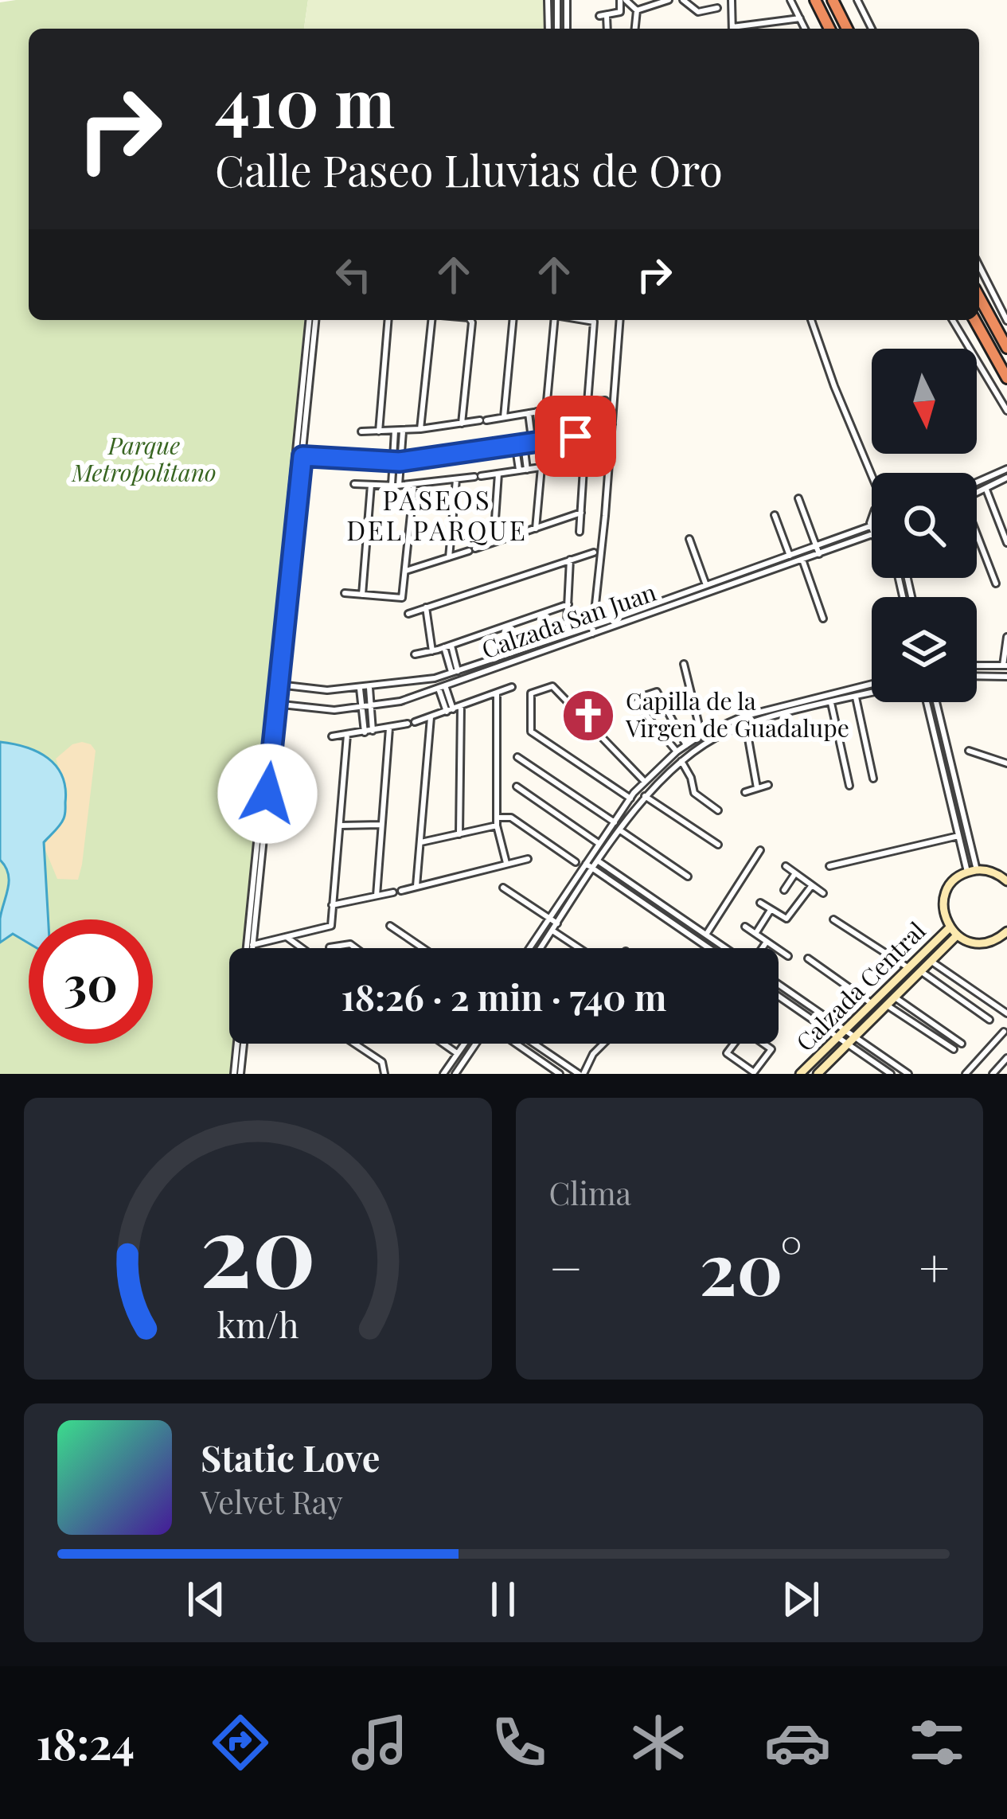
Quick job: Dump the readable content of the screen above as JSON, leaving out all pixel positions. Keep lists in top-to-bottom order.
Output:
{
  "streets": {
    "street": ["Calzada San Juan", "Calzada Central"]
  },
  "districts": ["PASEOS DEL PARQUE"],
  "parks": ["Parque Metropolitano"],
  "places": {
    "church": ["Capilla de la Virgen de Guadalupe"]
  },
  "north": "bottom",
  "page": {
    "turn": ["410 m", "Calle Paseo Lluvias de Oro"],
    "limit": "30",
    "trip": "18:26 · 2 min · 740 m",
    "tile": "Clima",
    "heat": ["−", "20°", "+"],
    "song": ["Static Love", "Velvet Ray"],
    "tabs": "18:24",
    "gauge": ["20", "km/h"]
  }
}
